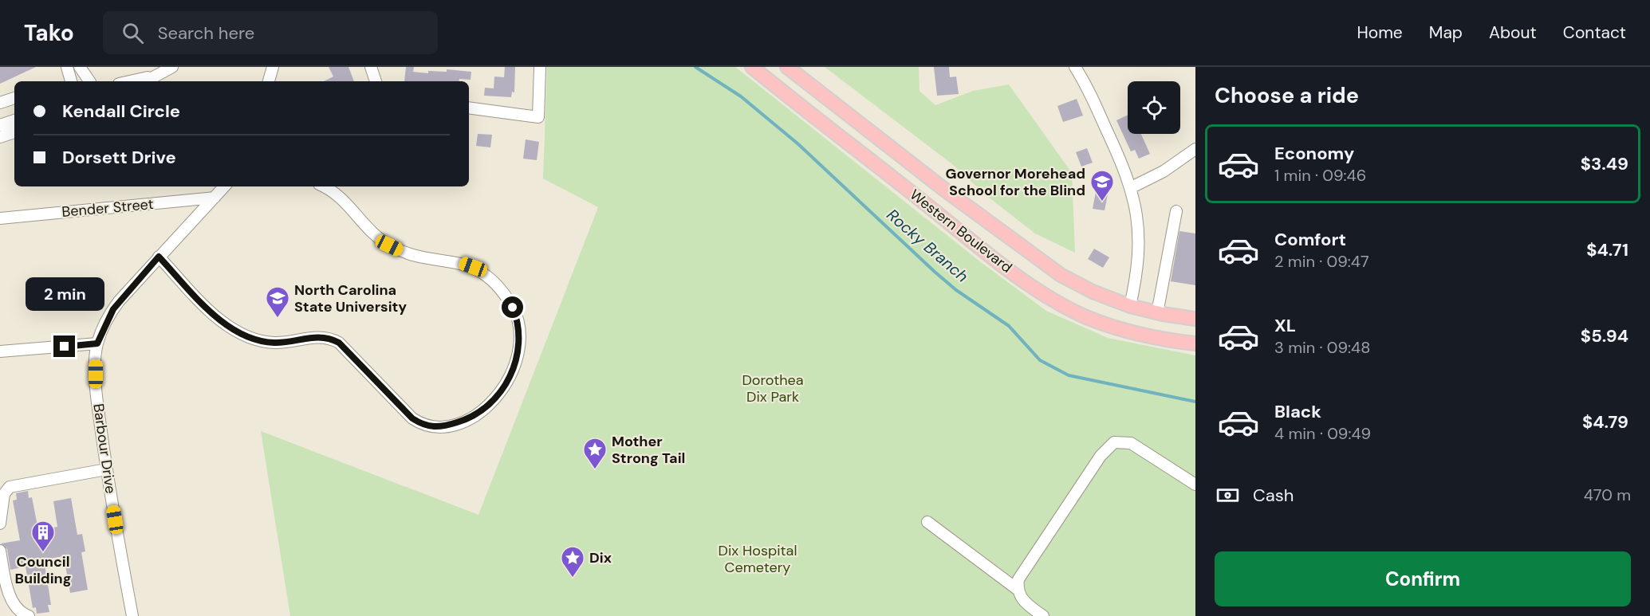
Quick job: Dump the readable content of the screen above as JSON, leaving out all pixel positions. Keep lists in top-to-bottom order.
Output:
{
  "streets": {
    "main road": ["Western Boulevard"],
    "street": ["Bender Street", "Barbour Drive"]
  },
  "crossings": [
    ["Bender Street", "Barbour Drive"]
  ],
  "water": ["Rocky Branch"],
  "parks": ["Dorothea Dix Park", "Dix Hospital Cemetery"],
  "places": {
    "school or university": ["Governor Morehead School for the Blind", "North Carolina State University"],
    "place": ["Mother Strong Tail", "Dix"],
    "building": ["Council Building"]
  },
  "page": {
    "header": "Tako",
    "search": "Search here",
    "nav": [
      "Home",
      "Map",
      "About",
      "Contact"
    ],
    "heading": "Choose a ride",
    "banner": ["Kendall Circle", "Dorsett Drive"],
    "list": [
      {
        "name": "Economy",
        "note": "1 min · 09:46",
        "value": "$3.49"
      },
      {
        "name": "Comfort",
        "note": "2 min · 09:47",
        "value": "$4.71"
      },
      {
        "name": "XL",
        "note": "3 min · 09:48",
        "value": "$5.94"
      },
      {
        "name": "Black",
        "note": "4 min · 09:49",
        "value": "$4.79"
      }
    ],
    "bubble": "2 min",
    "pay": ["Cash", "470 m"],
    "buttons": "Confirm"
  }
}
